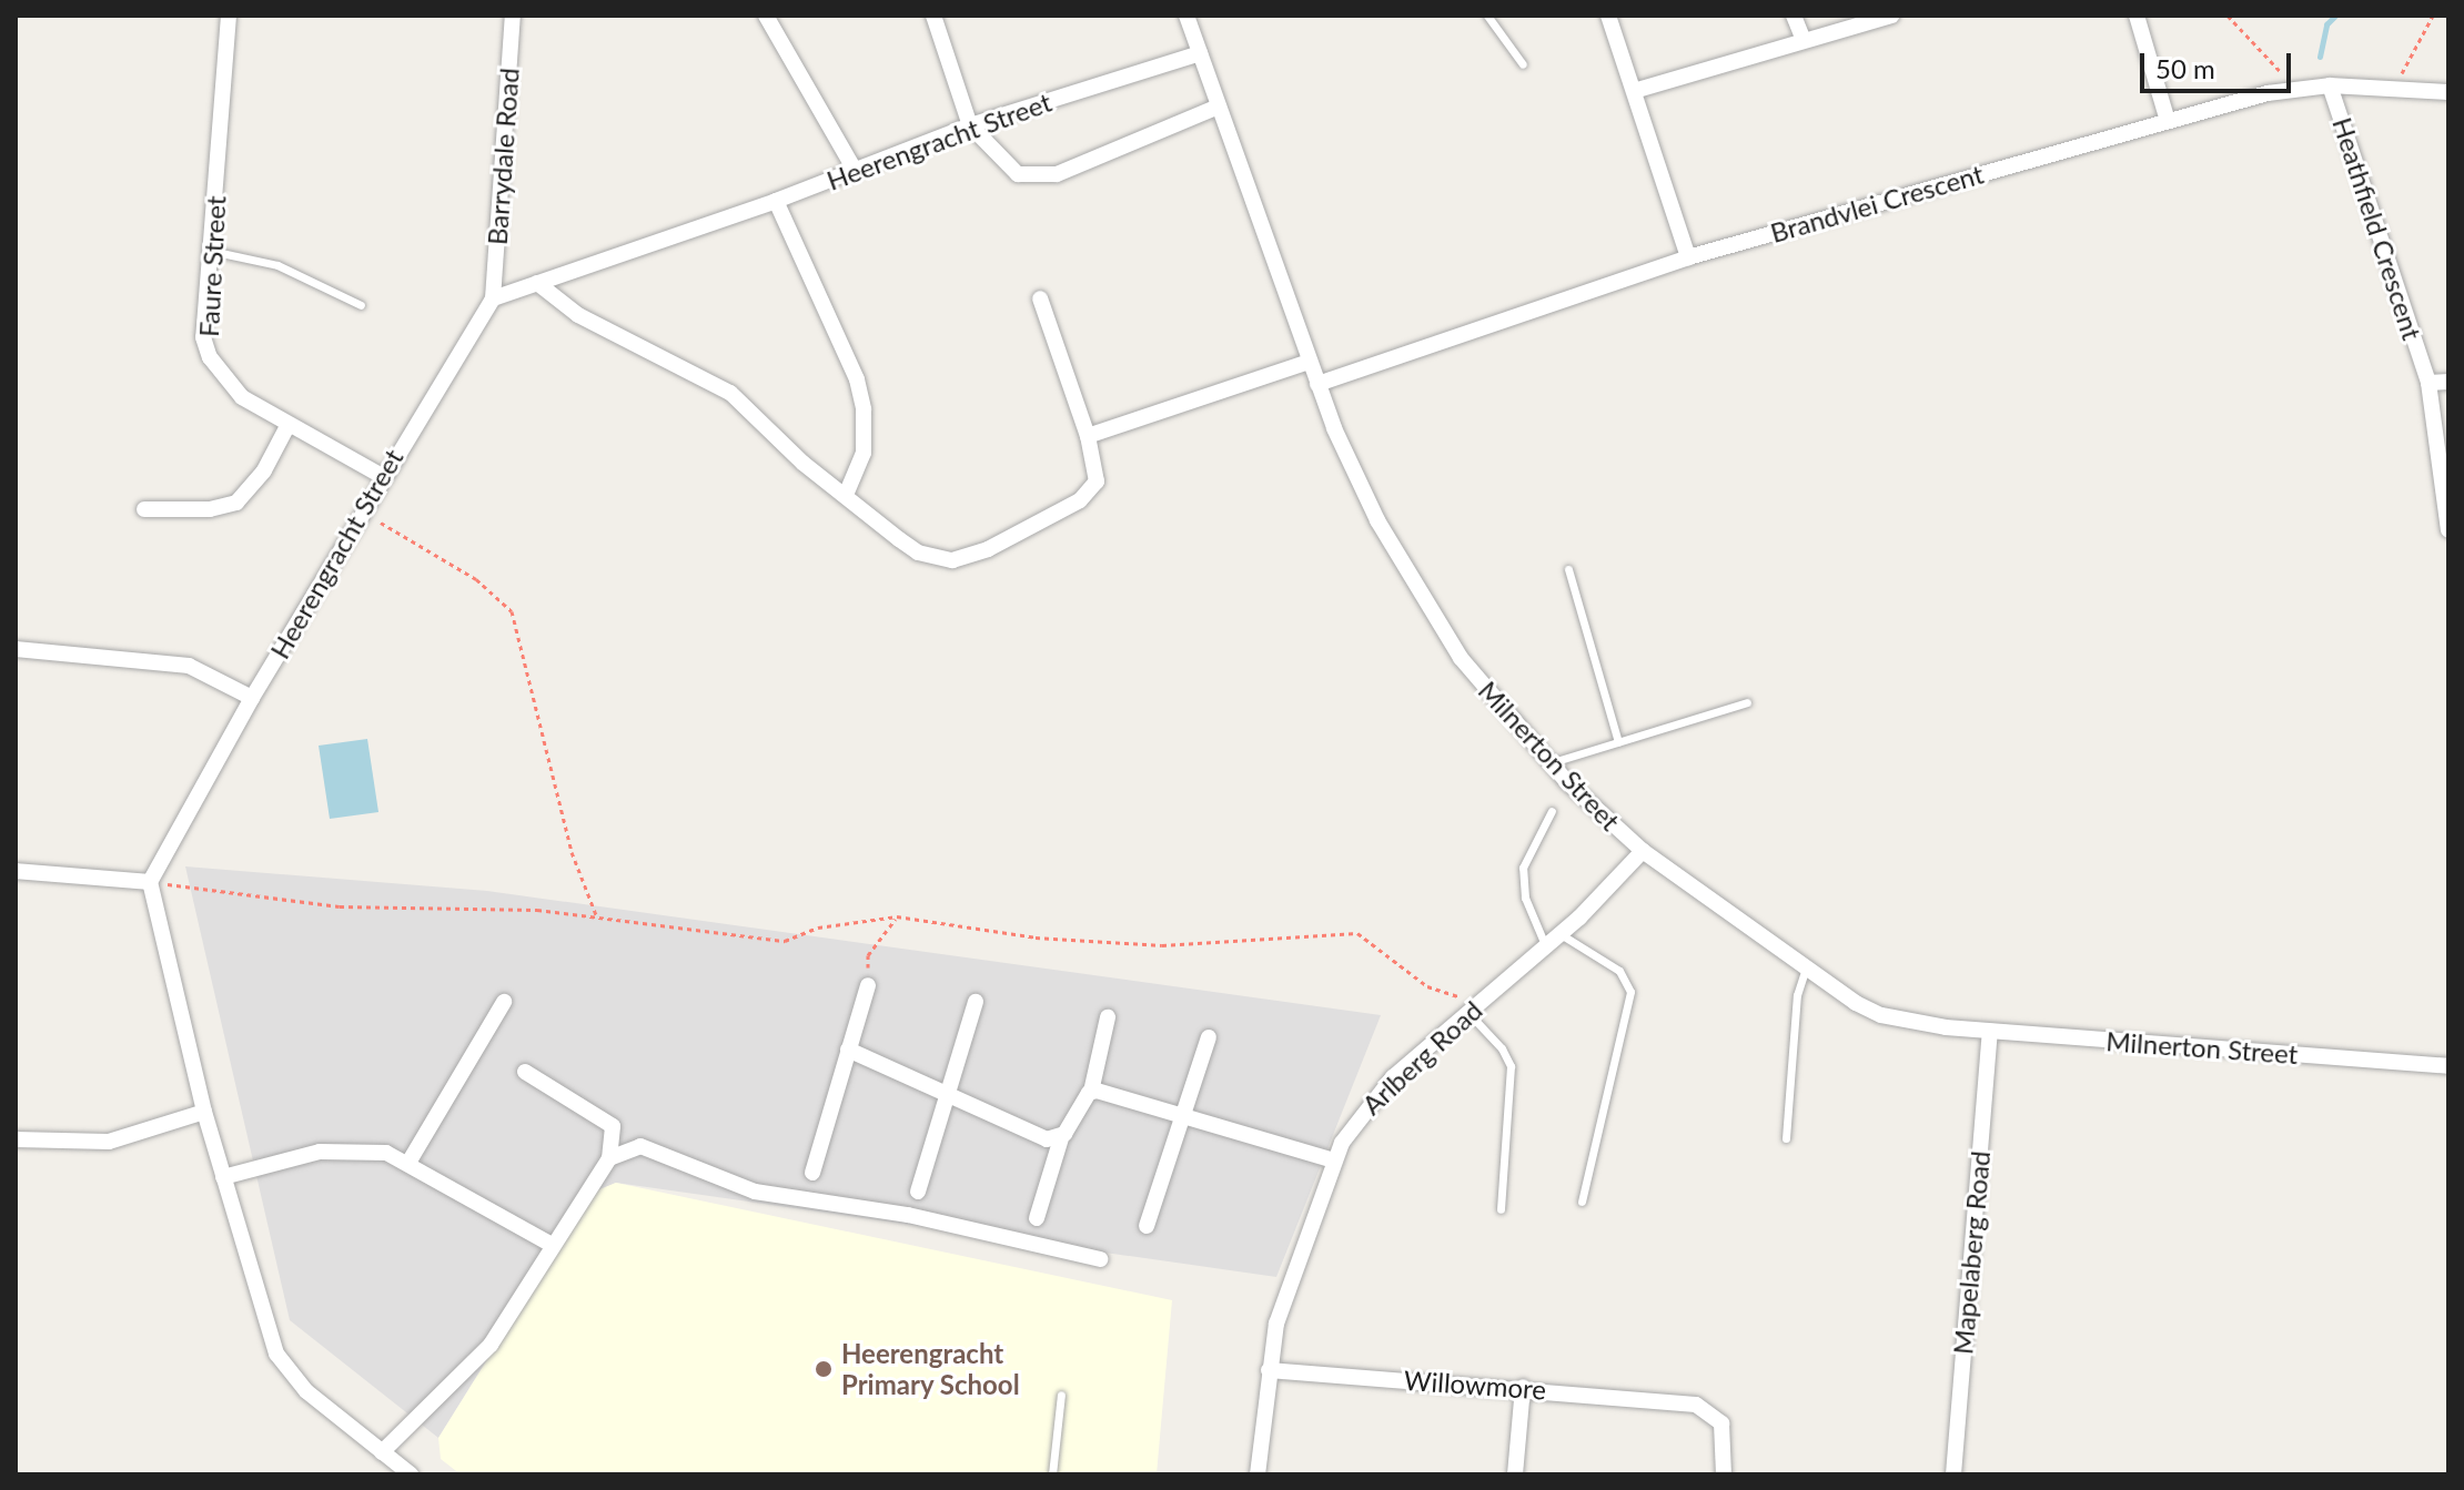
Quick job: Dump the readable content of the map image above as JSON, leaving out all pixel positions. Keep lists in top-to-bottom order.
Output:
{
  "streets": {
    "street": [
      "Heerengracht Street",
      "Barrydale Road",
      "Brandvlei Crescent",
      "Heathfield Crescent",
      "Faure Street",
      "Milnerton Street",
      "Arlberg Road",
      "Mapelaberg Road",
      "Willowmore"
    ]
  },
  "crossings": [
    ["Heerengracht Street", "Barrydale Road"],
    ["Heerengracht Street", "Faure Street"],
    ["Heerengracht Street", "Milnerton Street"],
    ["Brandvlei Crescent", "Heathfield Crescent"],
    ["Brandvlei Crescent", "Milnerton Street"],
    ["Milnerton Street", "Arlberg Road"],
    ["Milnerton Street", "Mapelaberg Road"],
    ["Arlberg Road", "Willowmore"]
  ],
  "places": ["Heerengracht Primary School"],
  "scale_bar": "50 m"
}
